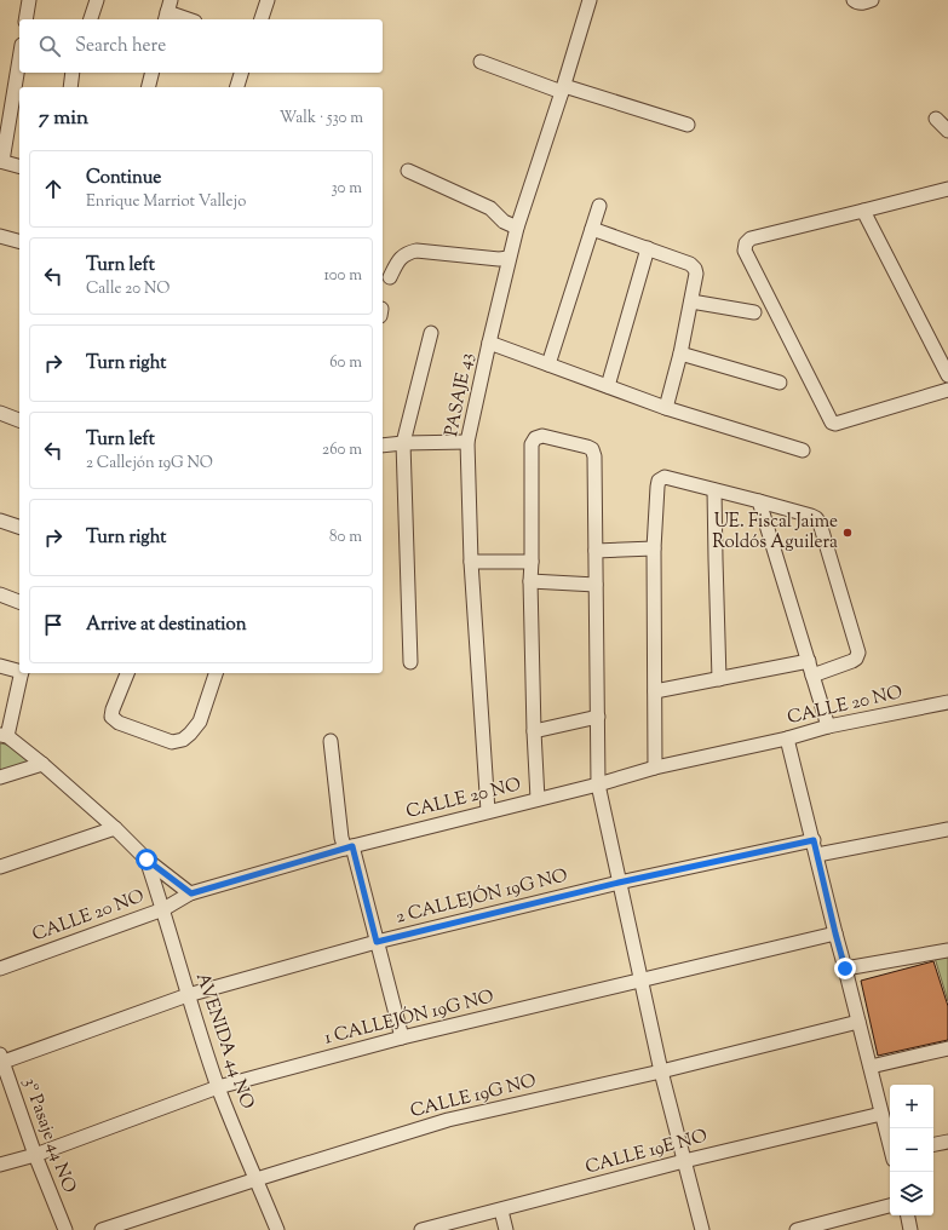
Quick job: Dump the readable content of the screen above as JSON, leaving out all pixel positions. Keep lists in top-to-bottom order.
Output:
{
  "streets": {
    "street": [
      "PASAJE 43",
      "CALLE 20 NO",
      "2 CALLEJÓN 19G NO",
      "1 CALLEJÓN 19G NO",
      "AVENIDA 44 NO",
      "CALLE 19G NO",
      "3º Pasaje 44 NO",
      "CALLE 19E NO"
    ]
  },
  "crossings": [
    ["PASAJE 43", "CALLE 20 NO"],
    ["CALLE 20 NO", "AVENIDA 44 NO"],
    ["2 CALLEJÓN 19G NO", "AVENIDA 44 NO"],
    ["2 CALLEJÓN 19G NO", "3º Pasaje 44 NO"],
    ["1 CALLEJÓN 19G NO", "AVENIDA 44 NO"],
    ["1 CALLEJÓN 19G NO", "3º Pasaje 44 NO"],
    ["AVENIDA 44 NO", "CALLE 19G NO"]
  ],
  "places": ["UE. Fiscal Jaime Roldós Aguilera"],
  "page": {
    "search": "Search here",
    "heading": ["7 min", "Walk · 530 m"],
    "list": [
      ["Continue", "Enrique Marriot Vallejo", "30 m"],
      ["Turn left", "Calle 20 NO", "100 m"],
      ["Turn right", "60 m"],
      ["Turn left", "2 Callejón 19G NO", "260 m"],
      ["Turn right", "80 m"],
      "Arrive at destination"
    ],
    "map_buttons": ["+", "−"]
  }
}
